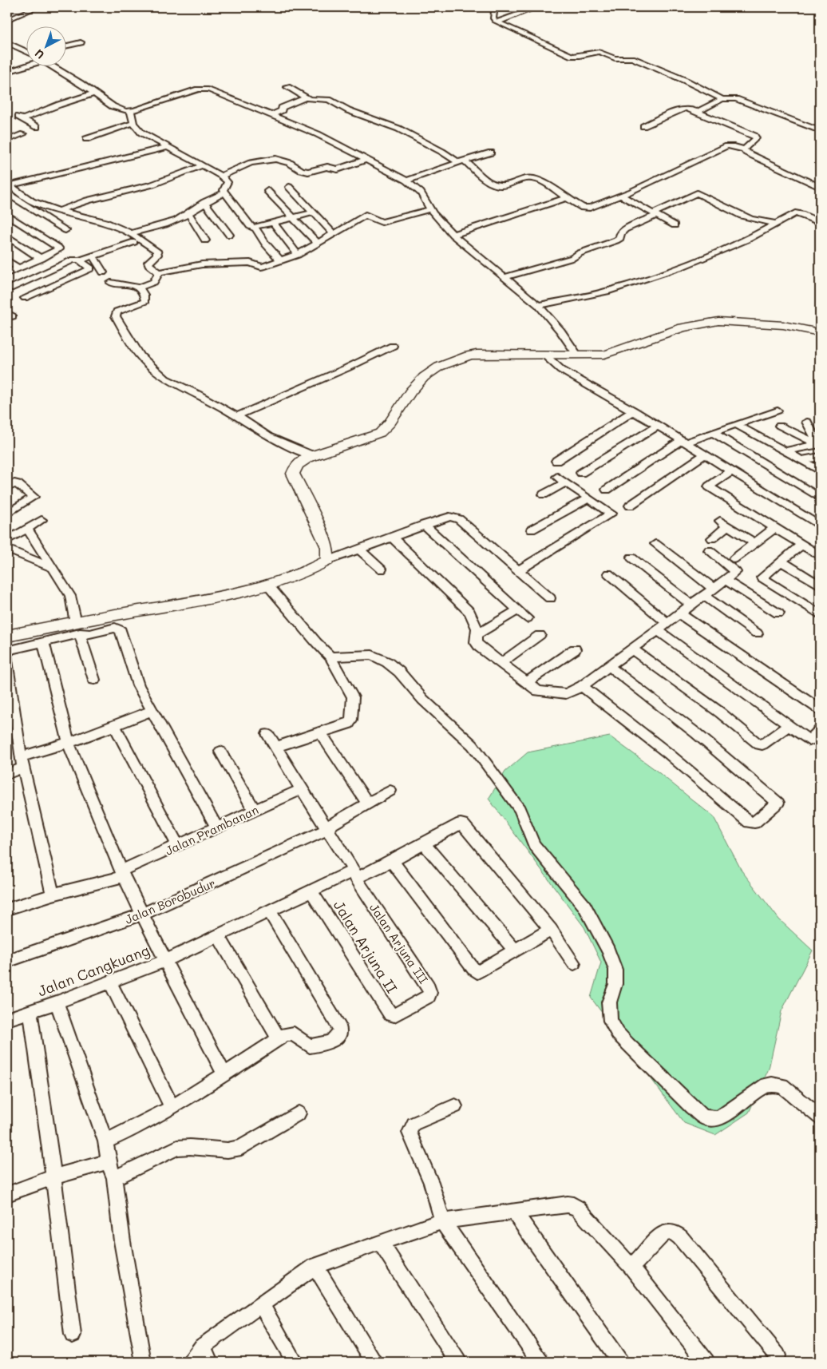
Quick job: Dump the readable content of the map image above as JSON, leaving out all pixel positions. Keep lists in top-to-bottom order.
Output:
{
  "streets": {
    "street": [
      "Jalan Prambanan",
      "Jalan Borobudur",
      "Jalan Arjuna III",
      "Jalan Arjuna II",
      "Jalan Cangkuang"
    ]
  },
  "crossings": [
    ["Jalan Prambanan", "Jalan Cangkuang"],
    ["Jalan Borobudur", "Jalan Cangkuang"],
    ["Jalan Arjuna III", "Jalan Arjuna II"]
  ],
  "north": "bottom left"
}
